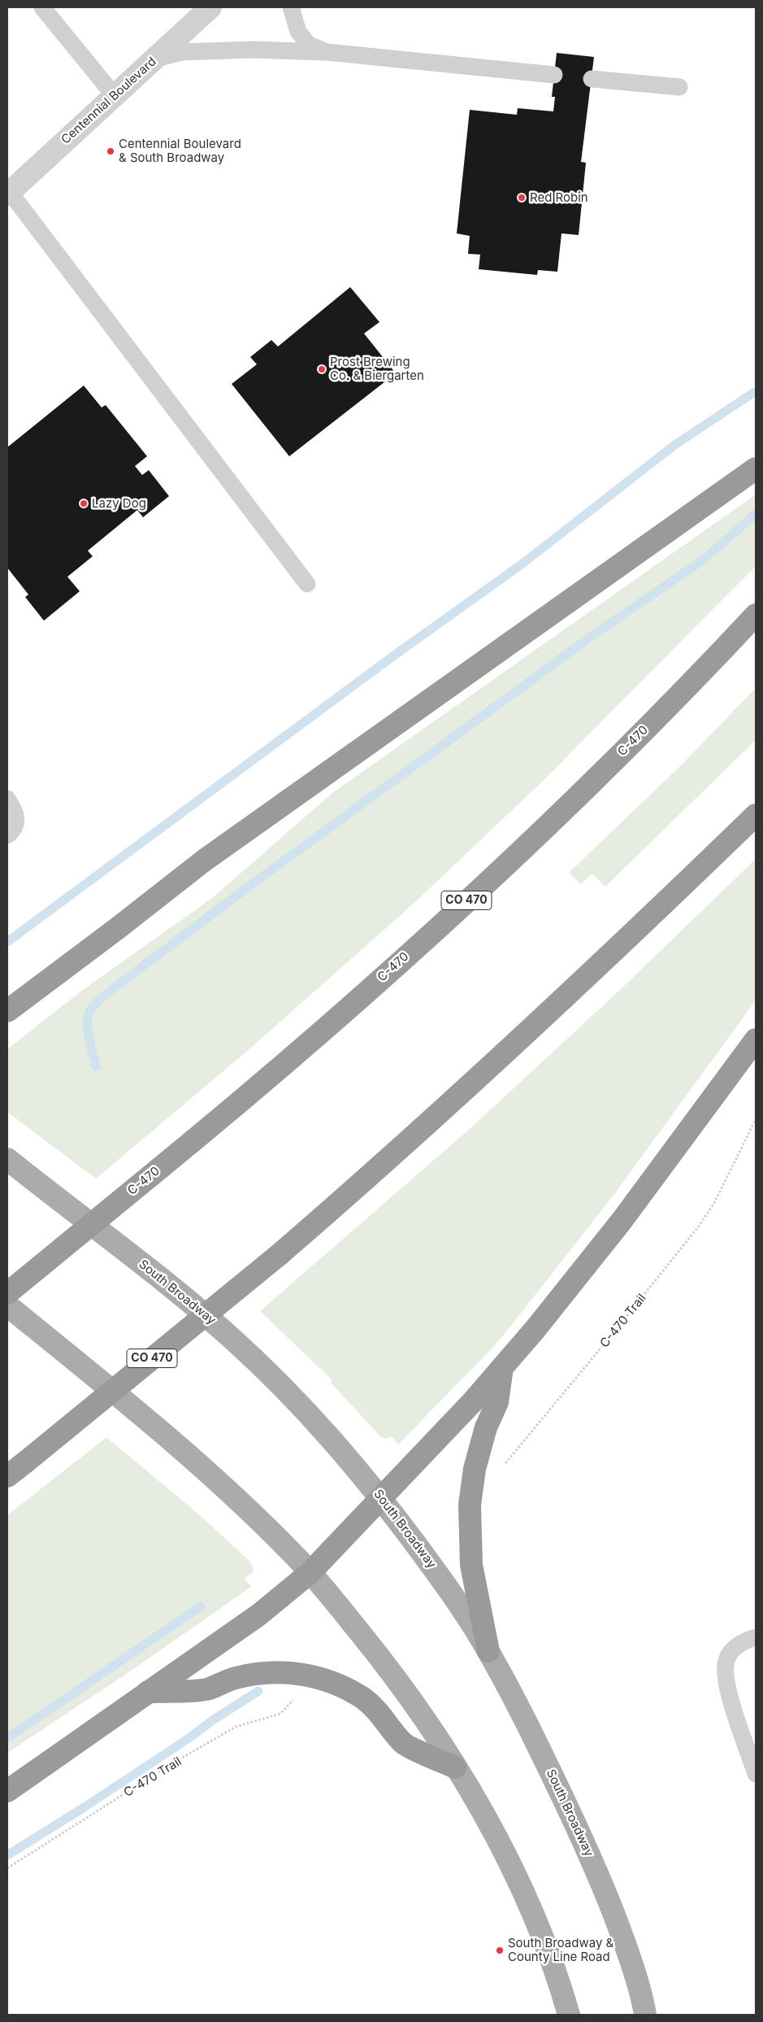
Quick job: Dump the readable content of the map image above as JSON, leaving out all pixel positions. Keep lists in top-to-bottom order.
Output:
{
  "streets": {
    "highway": ["C-470", "CO 470"],
    "main road": ["South Broadway"],
    "street": ["Centennial Boulevard"],
    "path": ["C-470 Trail"]
  },
  "places": [
    "Centennial Boulevard & South Broadway",
    "Red Robin",
    "Prost Brewing Co. & Biergarten",
    "Lazy Dog",
    "South Broadway & County Line Road"
  ]
}
